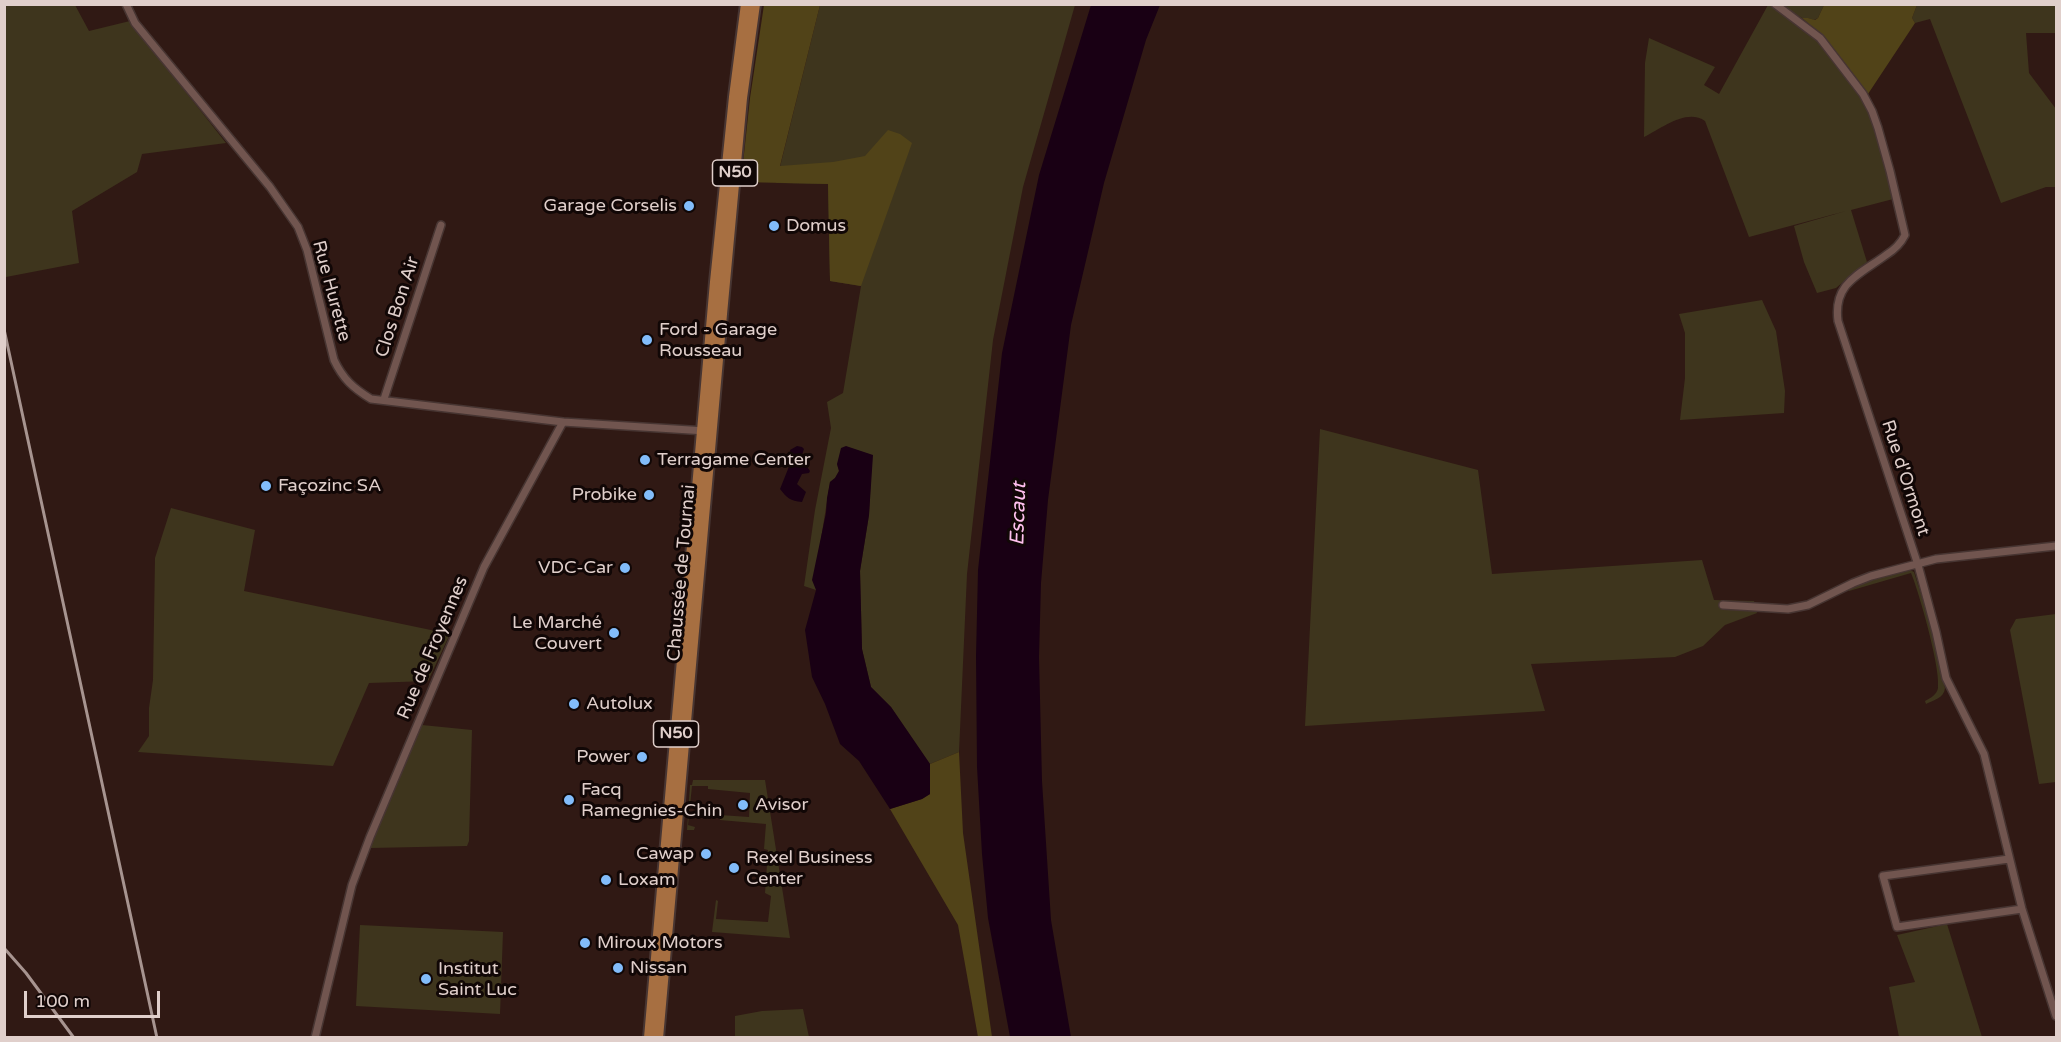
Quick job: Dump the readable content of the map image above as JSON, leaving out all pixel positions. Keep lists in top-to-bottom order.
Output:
{
  "streets": {
    "main road": ["N50", "Chaussée de Tournai"],
    "street": [
      "Rue Hurette",
      "Clos Bon Air",
      "Rue d'Ormont",
      "Rue de Froyennes"
    ]
  },
  "crossings": [
    ["Rue Hurette", "Clos Bon Air"],
    ["Rue Hurette", "Rue de Froyennes"]
  ],
  "water": ["Escaut"],
  "places": [
    "Garage Corselis",
    "Domus",
    "Ford - Garage Rousseau",
    "Terragame Center",
    "Façozinc SA",
    "Probike",
    "VDC-Car",
    "Le Marché Couvert",
    "Autolux",
    "Power",
    "Facq Ramegnies-Chin",
    "Avisor",
    "Cawap",
    "Rexel Business Center",
    "Loxam",
    "Miroux Motors",
    "Nissan",
    "Institut Saint Luc"
  ],
  "scale_bar": "100 m"
}
